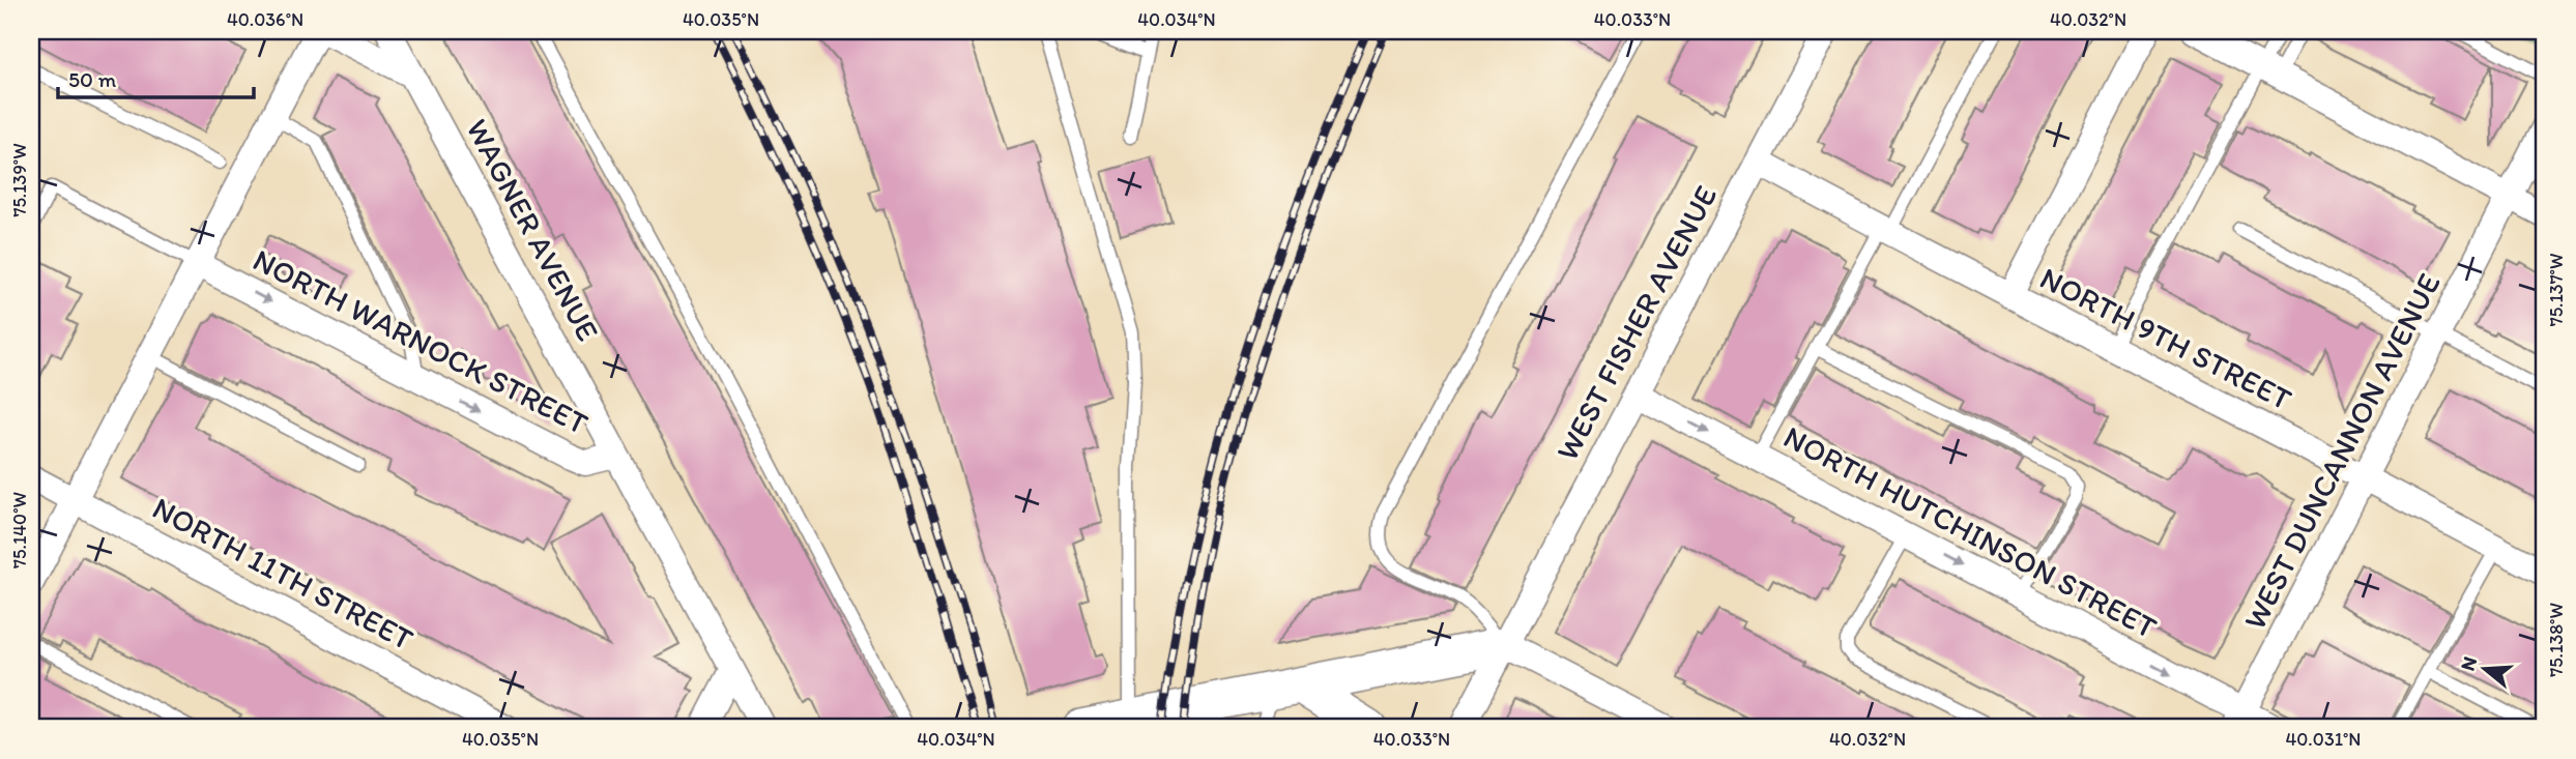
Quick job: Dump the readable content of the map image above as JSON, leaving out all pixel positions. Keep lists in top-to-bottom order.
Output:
{
  "streets": {
    "street": [
      "WAGNER AVENUE",
      "WEST FISHER AVENUE",
      "NORTH 9TH STREET",
      "NORTH WARNOCK STREET",
      "WEST DUNCANNON AVENUE",
      "NORTH HUTCHINSON STREET",
      "NORTH 11TH STREET"
    ]
  },
  "crossings": [
    ["WAGNER AVENUE", "NORTH WARNOCK STREET"],
    ["WEST FISHER AVENUE", "NORTH 9TH STREET"],
    ["WEST FISHER AVENUE", "NORTH HUTCHINSON STREET"],
    ["NORTH 9TH STREET", "WEST DUNCANNON AVENUE"],
    ["WEST DUNCANNON AVENUE", "NORTH HUTCHINSON STREET"]
  ],
  "one_way": ["NORTH WARNOCK STREET", "NORTH HUTCHINSON STREET"],
  "scale_bar": "50 m",
  "north": "left",
  "coordinates": [
    "40.036°N",
    "40.035°N",
    "40.034°N",
    "40.033°N",
    "40.032°N",
    "75.139°W",
    "75.137°W",
    "75.140°W",
    "75.138°W",
    "40.031°N"
  ]
}
